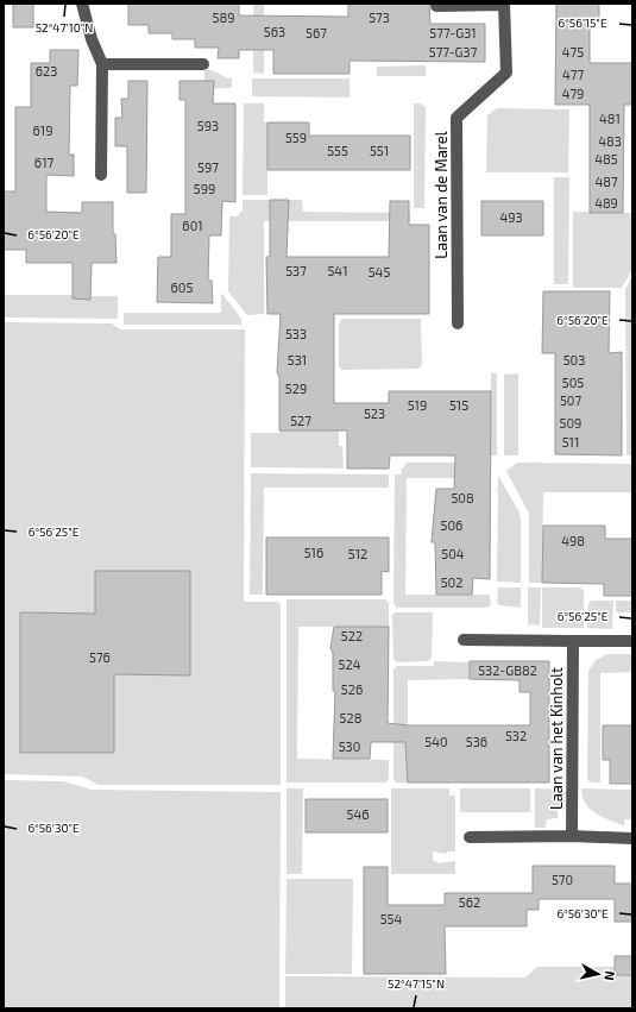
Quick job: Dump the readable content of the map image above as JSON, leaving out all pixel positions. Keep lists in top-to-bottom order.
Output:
{
  "streets": {
    "street": ["Laan van de Marel", "Laan van het Kinholt"]
  },
  "house_numbers": [
    "589",
    "573",
    "563",
    "567",
    "577-G31",
    "577-G37",
    "475",
    "623",
    "477",
    "479",
    "481",
    "593",
    "619",
    "559",
    "483",
    "555",
    "551",
    "485",
    "617",
    "597",
    "487",
    "599",
    "489",
    "493",
    "601",
    "537",
    "541",
    "545",
    "605",
    "533",
    "531",
    "503",
    "505",
    "529",
    "507",
    "519",
    "515",
    "523",
    "527",
    "509",
    "511",
    "508",
    "506",
    "498",
    "516",
    "512",
    "504",
    "502",
    "522",
    "576",
    "524",
    "532-GB82",
    "526",
    "528",
    "532",
    "540",
    "536",
    "530",
    "546",
    "570",
    "562",
    "554"
  ],
  "north": "right",
  "coordinates": [
    "6°56'15\"E",
    "52°47'10\"N",
    "6°56'20\"E",
    "6°56'25\"E",
    "6°56'30\"E",
    "52°47'15\"N"
  ]
}
